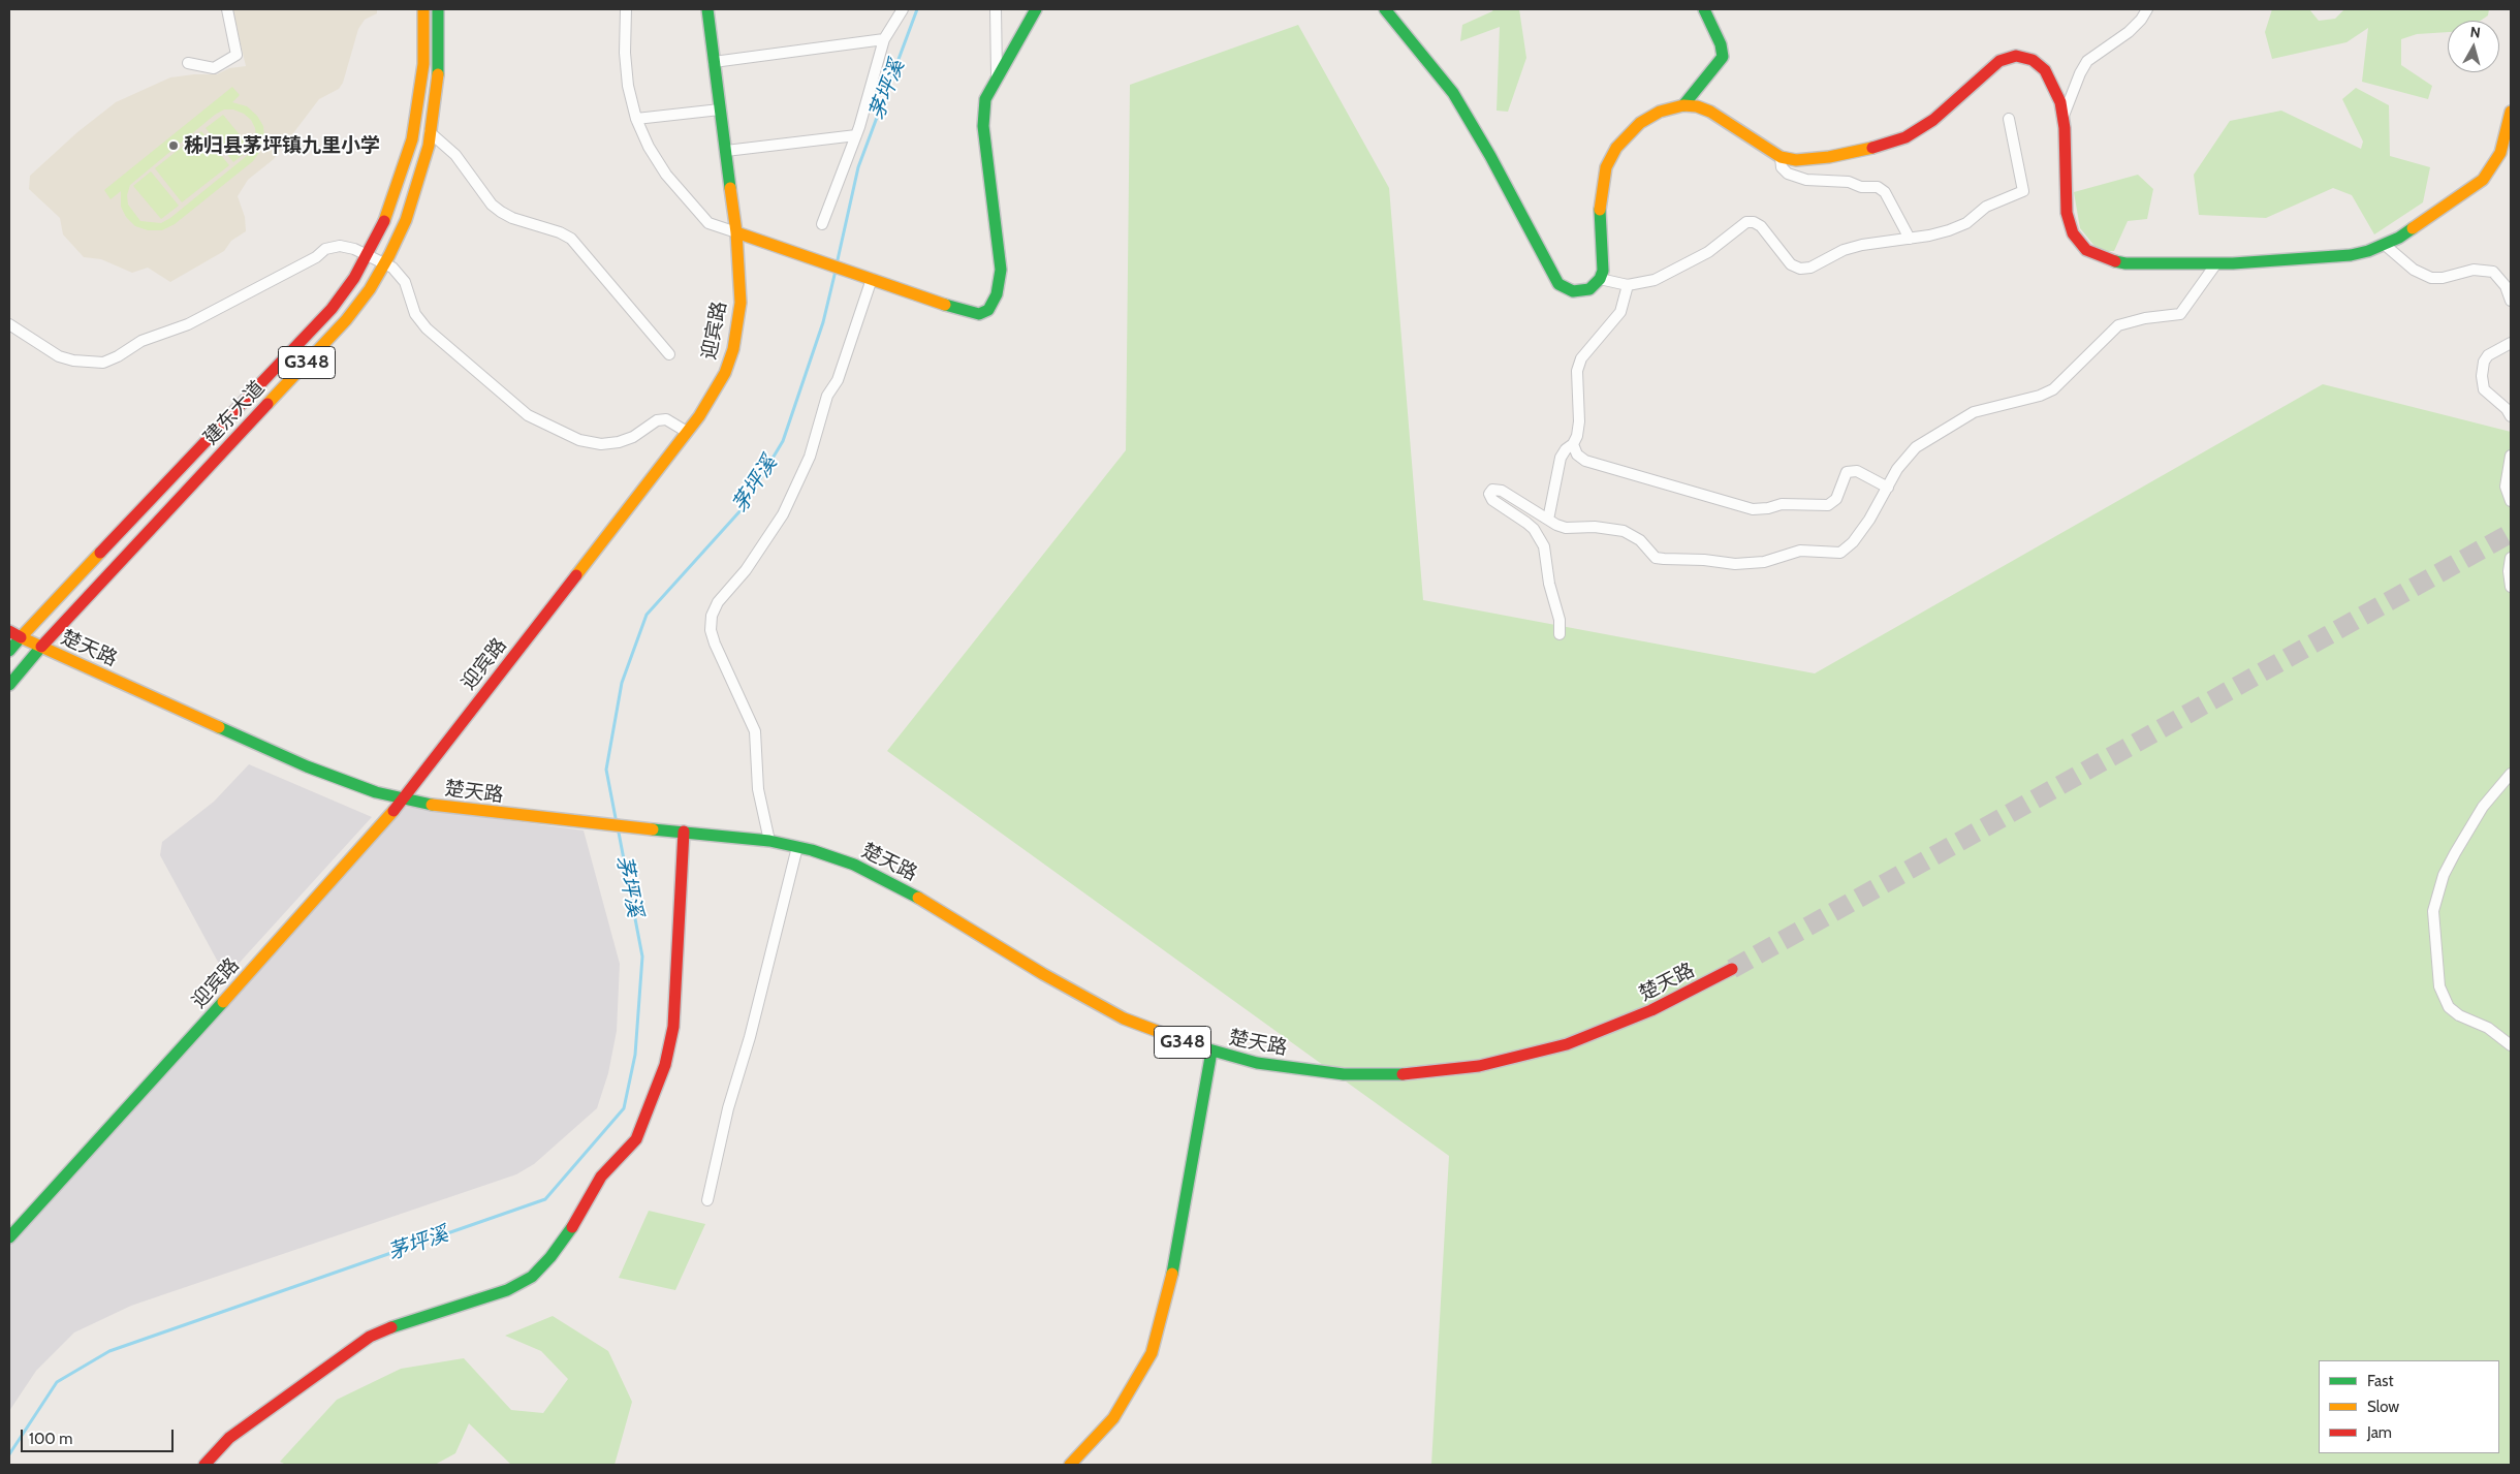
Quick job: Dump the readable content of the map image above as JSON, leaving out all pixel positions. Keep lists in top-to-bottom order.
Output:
{
  "streets": {
    "main road": [
      "迎宾路",
      "G348",
      "建东大道",
      "楚天路"
    ]
  },
  "crossings": [
    ["迎宾路", "楚天路"],
    ["建东大道", "楚天路"]
  ],
  "water": ["茅坪溪"],
  "places": ["秭归县茅坪镇九里小学"],
  "legend": ["Fast", "Slow", "Jam"],
  "scale_bar": "100 m",
  "north": "top"
}
